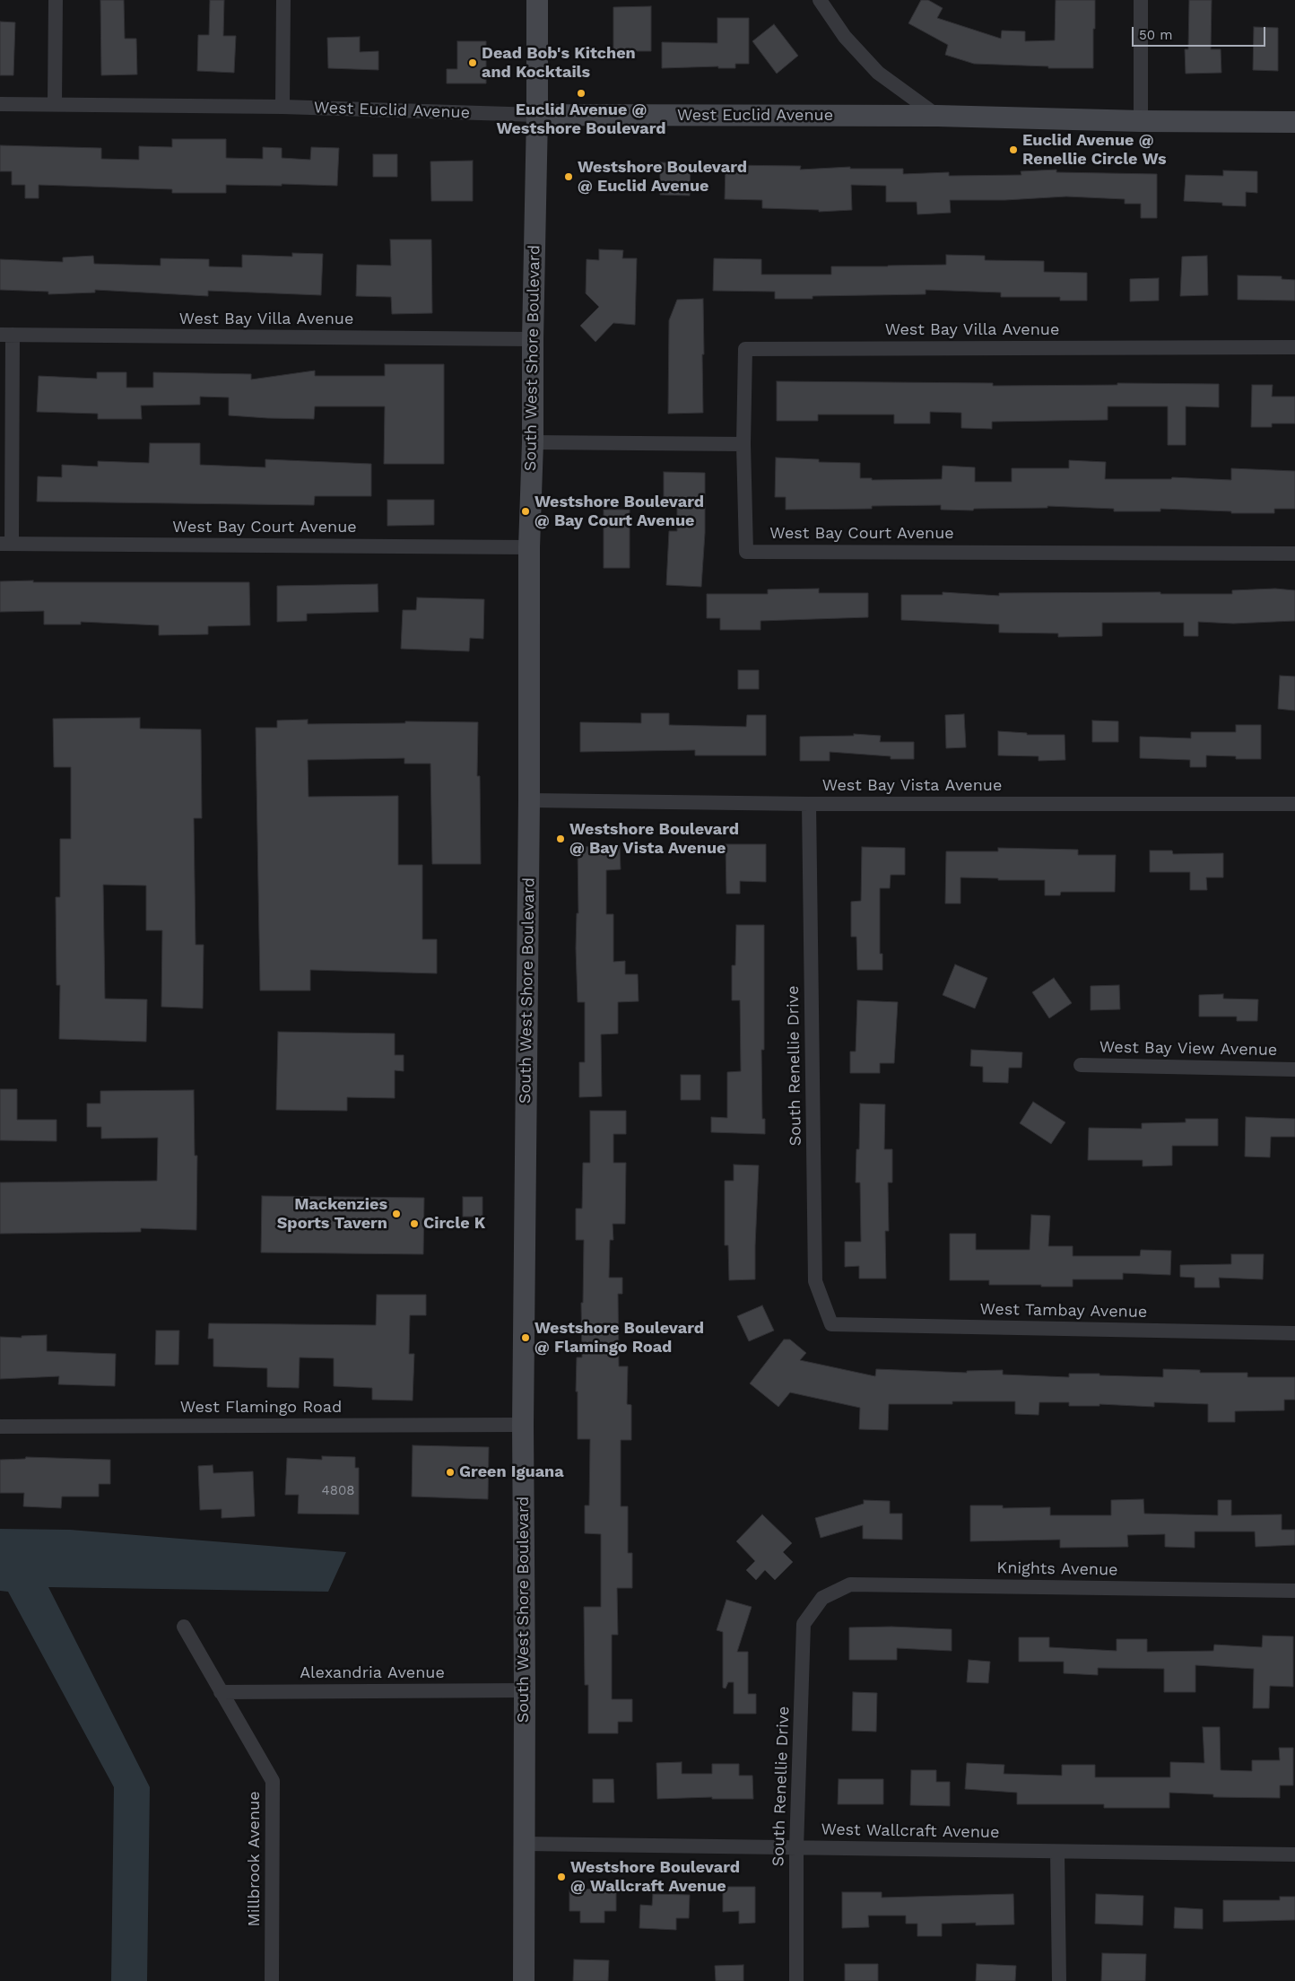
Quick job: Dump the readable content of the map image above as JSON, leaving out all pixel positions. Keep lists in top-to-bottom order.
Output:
{
  "streets": {
    "street": [
      "West Euclid Avenue",
      "West Bay Villa Avenue",
      "South West Shore Boulevard",
      "West Bay Court Avenue",
      "West Bay Vista Avenue",
      "West Bay View Avenue",
      "South Renellie Drive",
      "West Tambay Avenue",
      "West Flamingo Road",
      "Knights Avenue",
      "Alexandria Avenue",
      "West Wallcraft Avenue",
      "Millbrook Avenue"
    ]
  },
  "crossings": [
    ["West Euclid Avenue", "South West Shore Boulevard"],
    ["West Bay Villa Avenue", "South West Shore Boulevard"],
    ["West Bay Villa Avenue", "West Bay Court Avenue"],
    ["South West Shore Boulevard", "West Bay Court Avenue"],
    ["South West Shore Boulevard", "West Bay Vista Avenue"],
    ["South West Shore Boulevard", "West Flamingo Road"],
    ["South West Shore Boulevard", "Alexandria Avenue"],
    ["South West Shore Boulevard", "West Wallcraft Avenue"],
    ["West Bay Vista Avenue", "South Renellie Drive"],
    ["South Renellie Drive", "West Tambay Avenue"],
    ["South Renellie Drive", "Knights Avenue"],
    ["South Renellie Drive", "West Wallcraft Avenue"],
    ["Alexandria Avenue", "Millbrook Avenue"]
  ],
  "places": [
    "Dead Bob's Kitchen and Kocktails",
    "Euclid Avenue @ Westshore Boulevard",
    "Euclid Avenue @ Renellie Circle Ws",
    "Westshore Boulevard @ Euclid Avenue",
    "Westshore Boulevard @ Bay Court Avenue",
    "Westshore Boulevard @ Bay Vista Avenue",
    "Mackenzies Sports Tavern",
    "Circle K",
    "Westshore Boulevard @ Flamingo Road",
    "Green Iguana",
    "Westshore Boulevard @ Wallcraft Avenue"
  ],
  "house_numbers": ["4808"],
  "scale_bar": "50 m"
}
